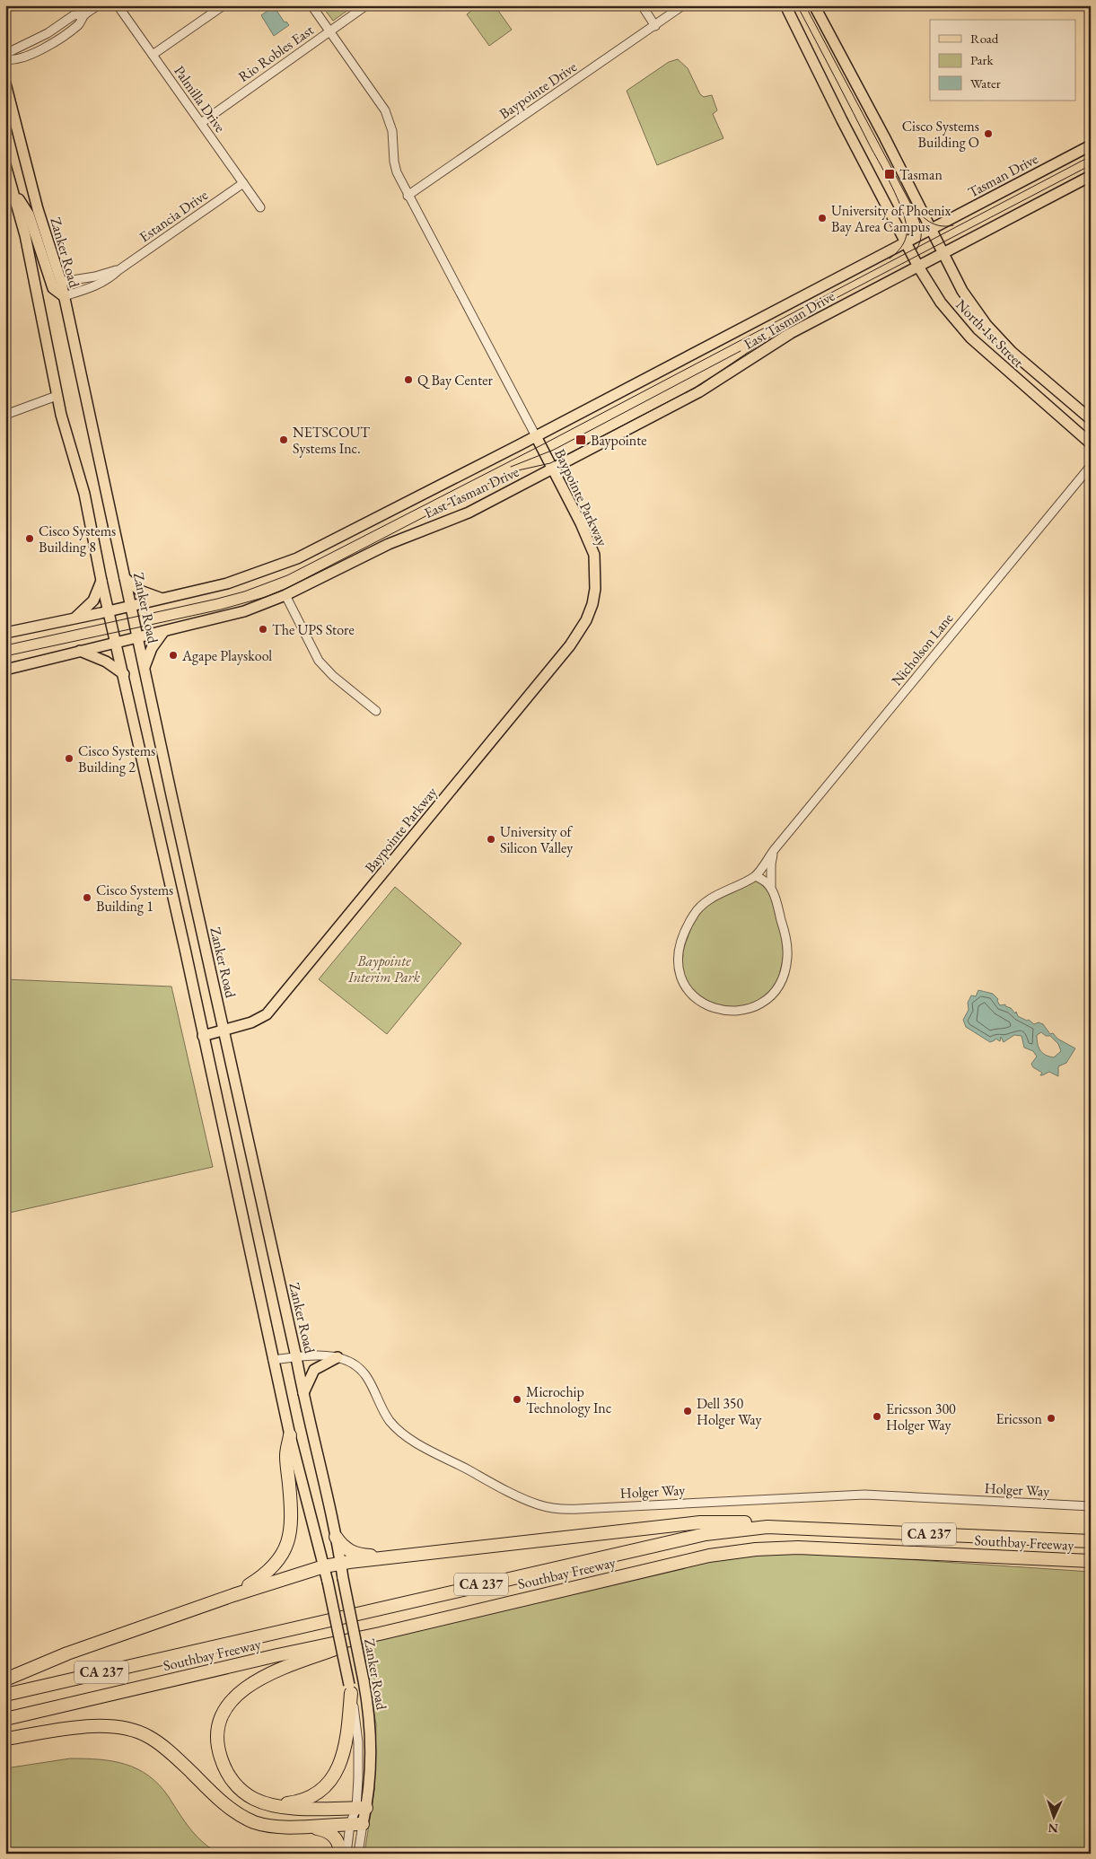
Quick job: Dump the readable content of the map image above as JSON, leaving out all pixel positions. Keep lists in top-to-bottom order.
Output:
{
  "streets": {
    "highway": ["CA 237", "Southbay Freeway"],
    "main road": [
      "Tasman Drive",
      "Zanker Road",
      "East Tasman Drive",
      "North 1st Street",
      "Baypointe Parkway"
    ],
    "street": [
      "Rio Robles East",
      "Baypointe Drive",
      "Palmilla Drive",
      "Estancia Drive",
      "Nicholson Lane",
      "Holger Way"
    ]
  },
  "crossings": [
    ["Rio Robles East", "Palmilla Drive"],
    ["Rio Robles East", "Baypointe Parkway"],
    ["Baypointe Drive", "Baypointe Parkway"],
    ["Palmilla Drive", "Estancia Drive"],
    ["Tasman Drive", "East Tasman Drive"],
    ["Tasman Drive", "North 1st Street"],
    ["Estancia Drive", "Zanker Road"],
    ["Zanker Road", "East Tasman Drive"],
    ["Zanker Road", "Baypointe Parkway"],
    ["Zanker Road", "Holger Way"],
    ["East Tasman Drive", "North 1st Street"],
    ["East Tasman Drive", "Baypointe Parkway"]
  ],
  "parks": ["Baypointe Interim Park"],
  "places": {
    "other": [
      "Cisco Systems Building O",
      "University of Phoenix Bay Area Campus",
      "Q Bay Center",
      "NETSCOUT Systems Inc.",
      "Cisco Systems Building 8",
      "The UPS Store",
      "Agape Playskool",
      "Cisco Systems Building 2",
      "University of Silicon Valley",
      "Cisco Systems Building 1",
      "Microchip Technology Inc",
      "Dell 350 Holger Way",
      "Ericsson 300 Holger Way",
      "Ericsson"
    ],
    "transit": ["Tasman", "Baypointe"]
  },
  "legend": ["Road", "Park", "Water"],
  "north": "bottom"
}
